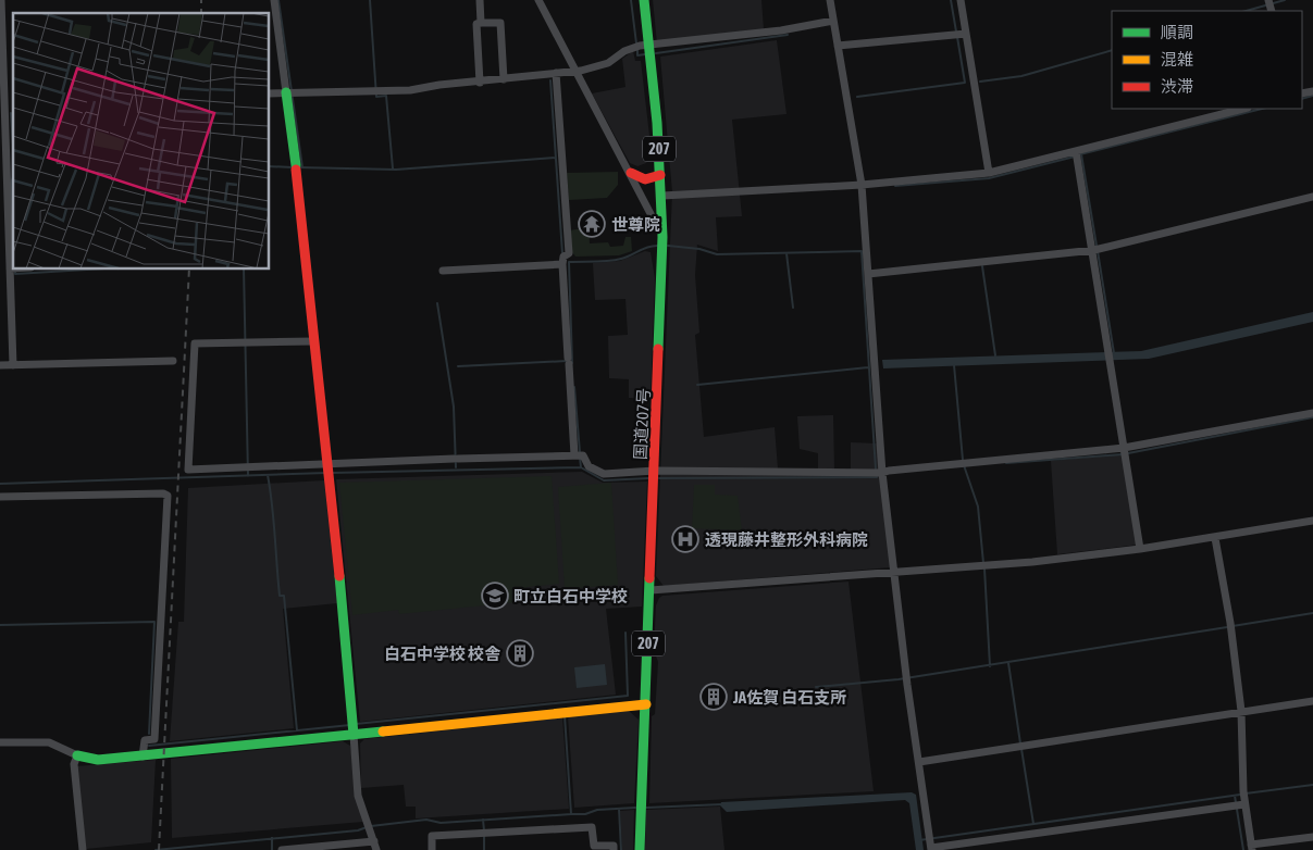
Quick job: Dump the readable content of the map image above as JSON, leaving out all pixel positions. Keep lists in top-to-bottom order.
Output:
{
  "streets": {
    "main road": ["207", "国道207号"]
  },
  "places": {
    "temple": ["世尊院"],
    "hospital": ["透現藤井整形外科病院"],
    "school or university": ["町立白石中学校"],
    "building": ["白石中学校 校舎", "JA佐賀 白石支所"]
  },
  "legend": ["順調", "混雑", "渋滞"]
}
